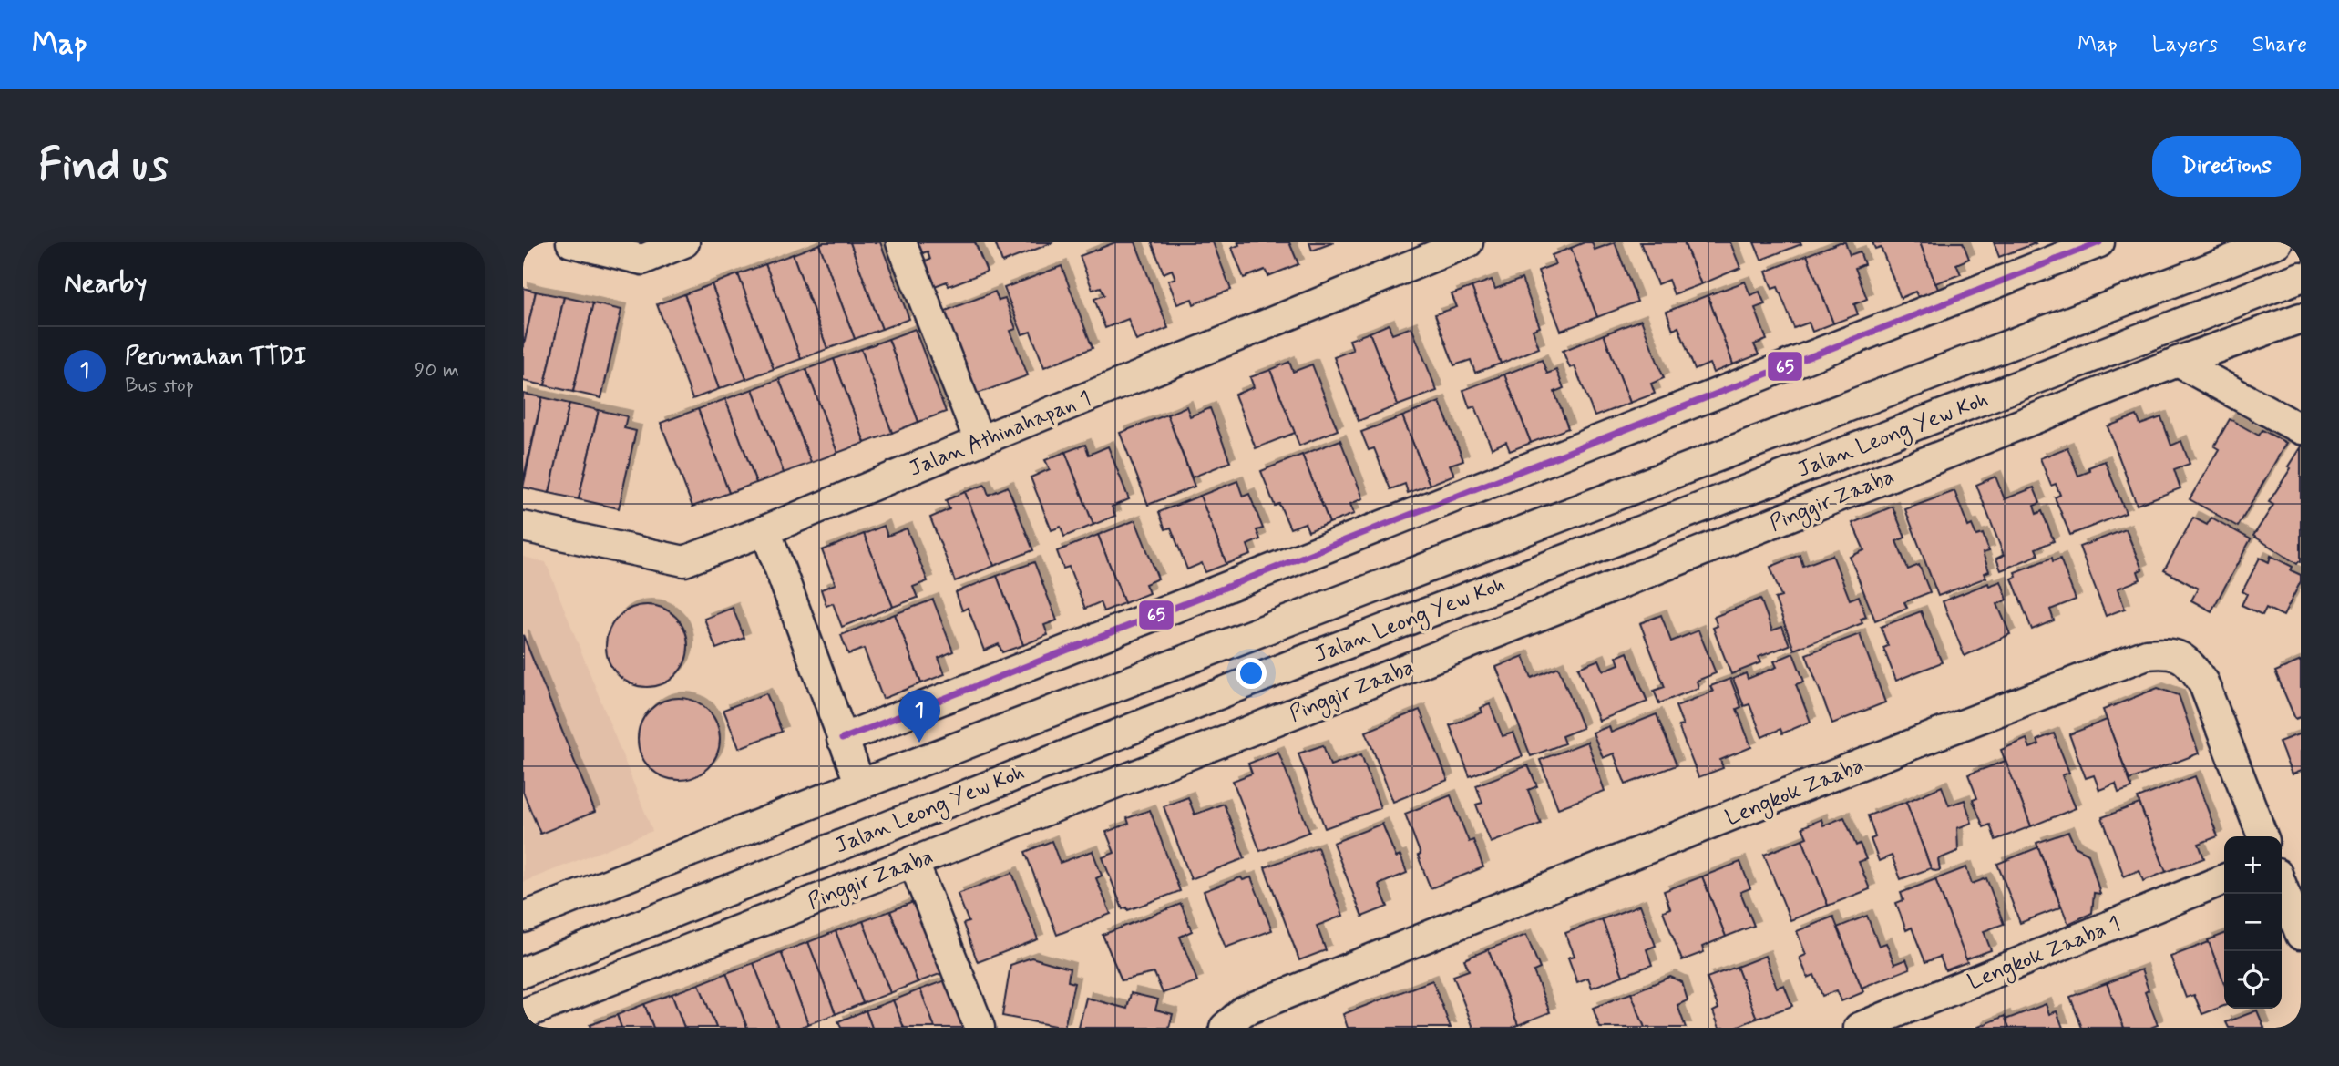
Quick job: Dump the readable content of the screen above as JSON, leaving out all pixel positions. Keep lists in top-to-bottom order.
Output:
{
  "streets": {
    "street": [
      "Jalan Athinahapan 1",
      "Jalan Leong Yew Koh",
      "Pinggir Zaaba",
      "Lengkok Zaaba",
      "Lengkok Zaaba 1"
    ]
  },
  "lines": ["transit line 65"],
  "page": {
    "header": "Map",
    "nav": ["Map", "Layers", "Share"],
    "buttons": "Directions",
    "title": "Find us",
    "heading": "Nearby",
    "list": [
      {
        "mark": "1",
        "name": "Perumahan TTDI",
        "note": "Bus stop",
        "value": "90 m"
      }
    ],
    "pins": "1",
    "map_buttons": ["+", "−"]
  }
}
